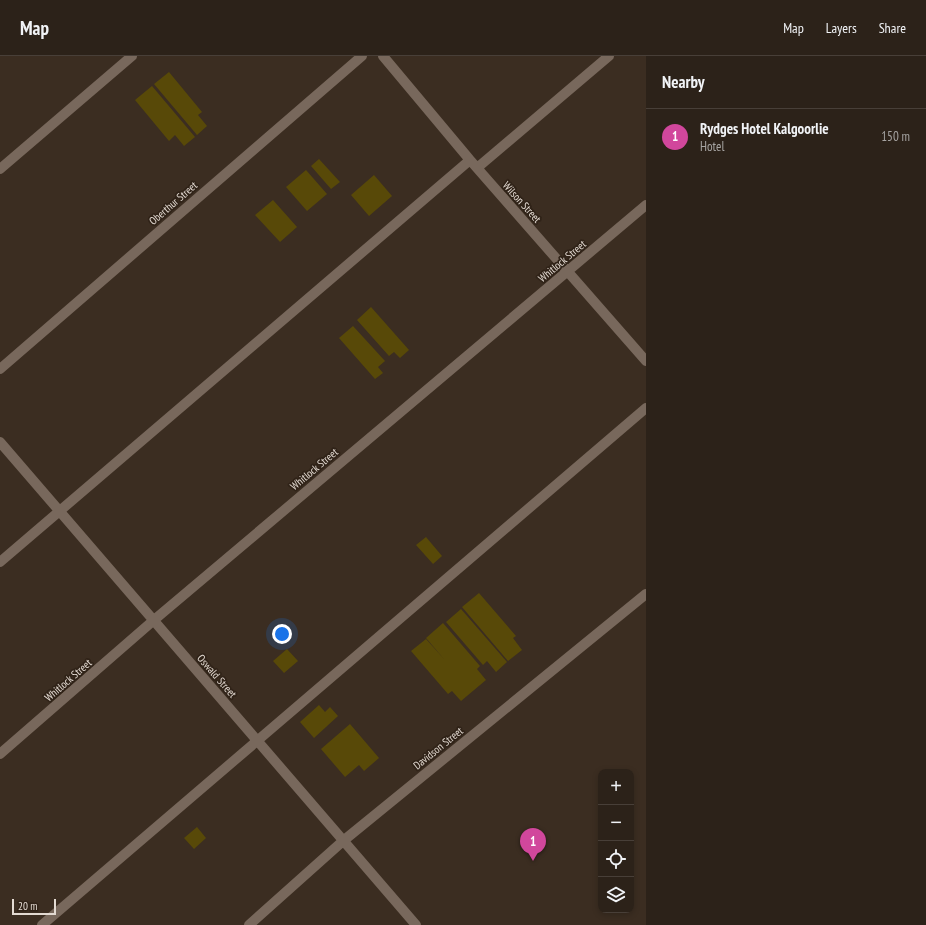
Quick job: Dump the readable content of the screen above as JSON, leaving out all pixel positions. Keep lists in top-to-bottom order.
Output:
{
  "streets": {
    "street": [
      "Wilson Street",
      "Oberthur Street",
      "Whitlock Street",
      "Oswald Street",
      "Davidson Street"
    ]
  },
  "crossings": [
    ["Wilson Street", "Whitlock Street"],
    ["Whitlock Street", "Oswald Street"],
    ["Oswald Street", "Davidson Street"]
  ],
  "scale_bar": "20 m",
  "page": {
    "header": "Map",
    "nav": ["Map", "Layers", "Share"],
    "heading": "Nearby",
    "list": [
      {
        "mark": "1",
        "name": "Rydges Hotel Kalgoorlie",
        "note": "Hotel",
        "value": "150 m"
      }
    ],
    "map_buttons": ["+", "−"],
    "pins": "1",
    "scale": "20 m"
  }
}
